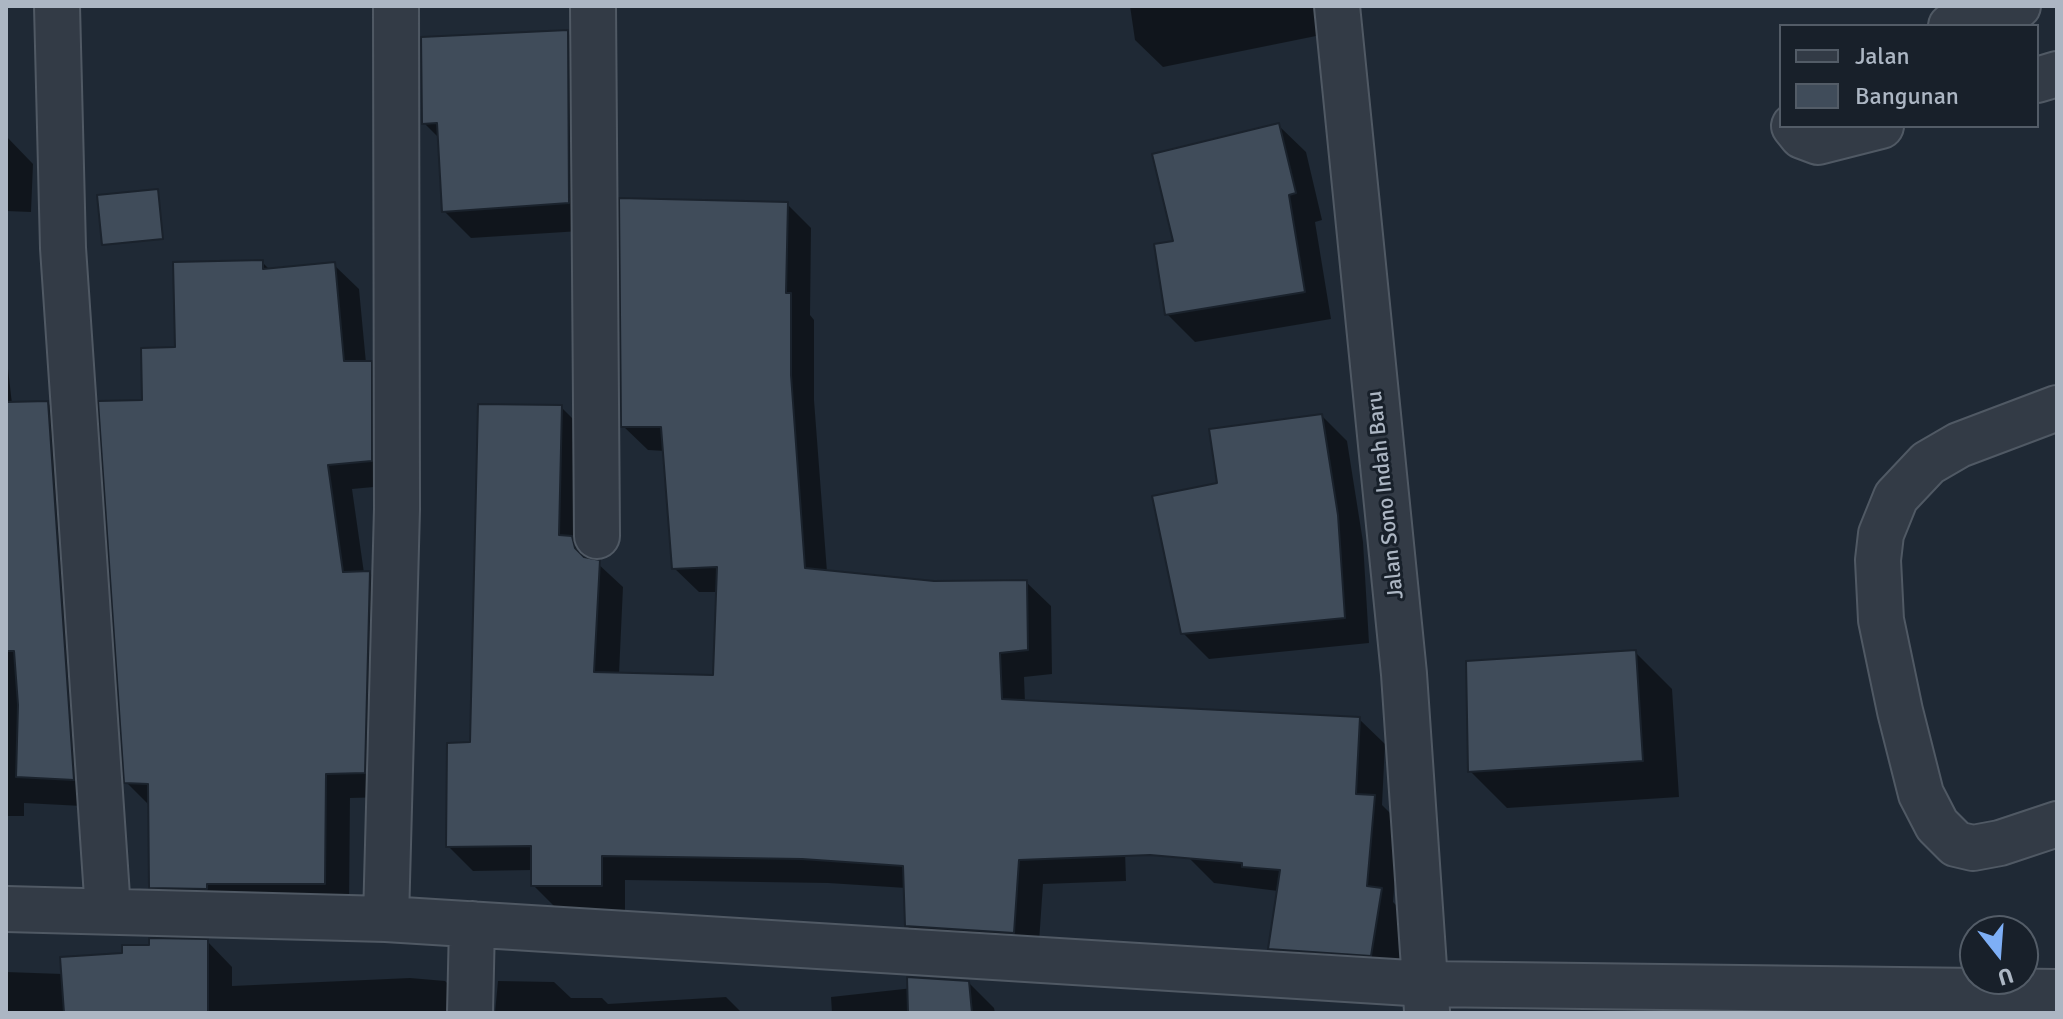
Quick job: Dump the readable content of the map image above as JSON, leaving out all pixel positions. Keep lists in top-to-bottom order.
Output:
{
  "streets": {
    "street": ["Jalan Sono Indah Baru"]
  },
  "legend": ["Jalan", "Bangunan"],
  "north": "bottom"
}
